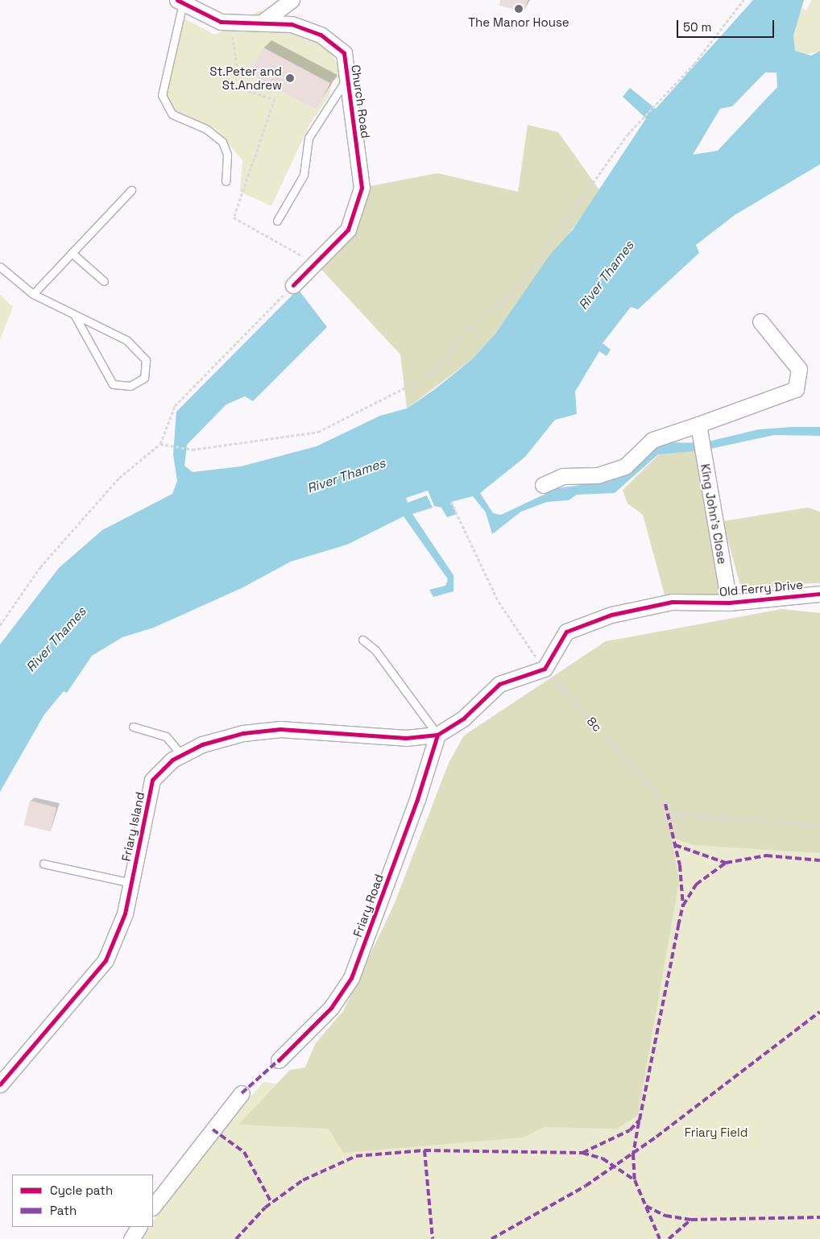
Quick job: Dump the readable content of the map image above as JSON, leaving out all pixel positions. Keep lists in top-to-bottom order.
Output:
{
  "streets": {
    "street": [
      "Church Road",
      "King John's Close",
      "Old Ferry Drive",
      "Friary Island",
      "Friary Road"
    ],
    "path": ["8c"]
  },
  "crossings": [
    ["King John's Close", "Old Ferry Drive"],
    ["Old Ferry Drive", "8c"],
    ["Friary Island", "Friary Road"]
  ],
  "water": ["River Thames"],
  "parks": ["Friary Field"],
  "places": ["The Manor House", "St.Peter and St.Andrew"],
  "legend": ["Cycle path", "Path"],
  "scale_bar": "50 m"
}
